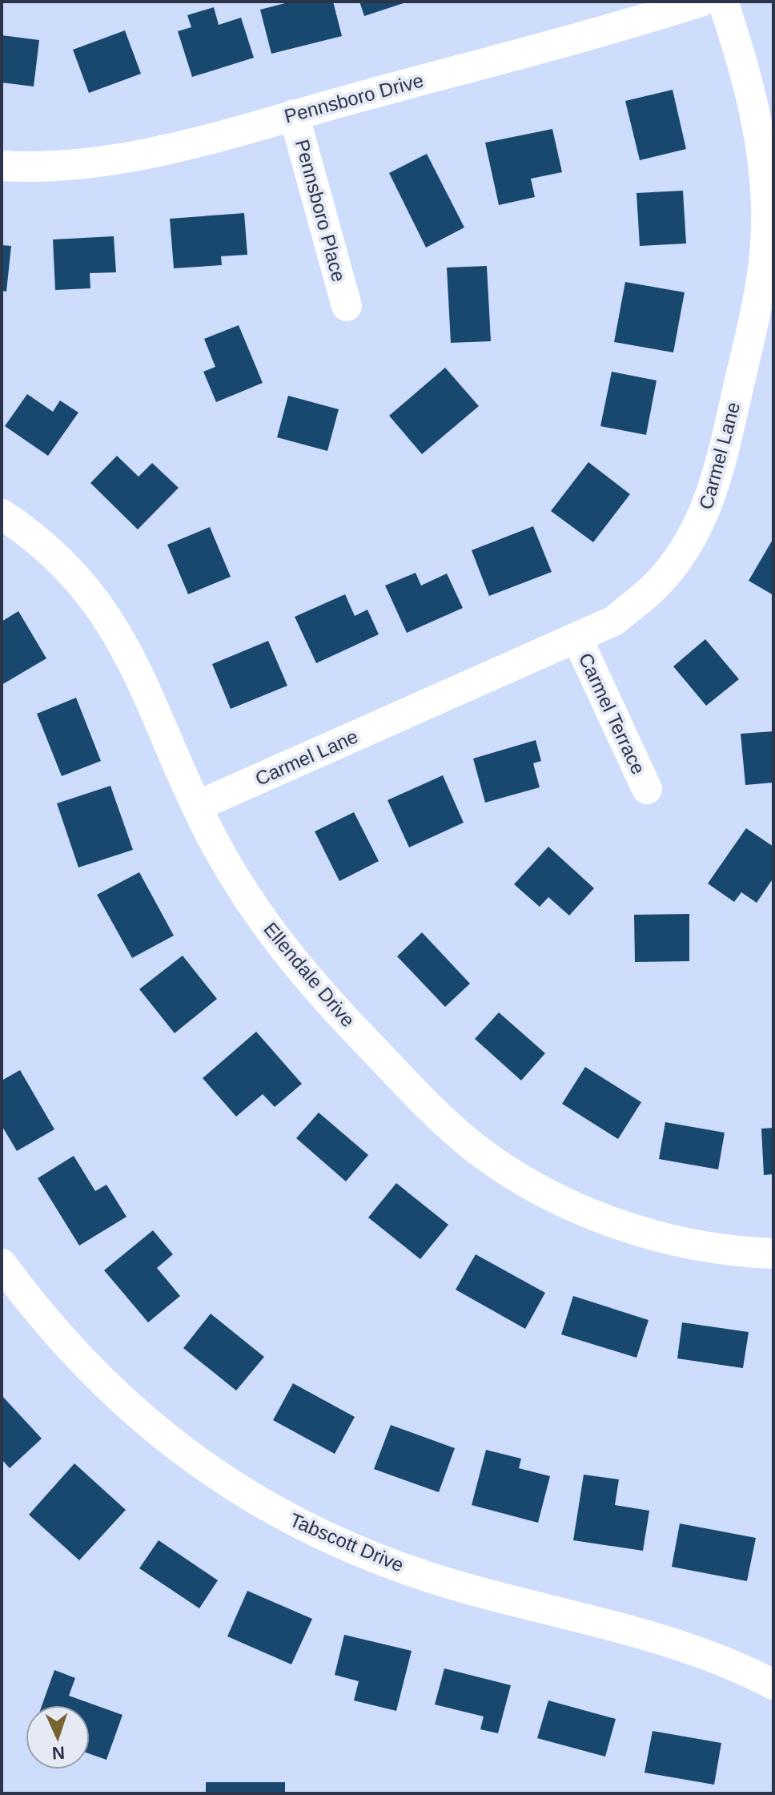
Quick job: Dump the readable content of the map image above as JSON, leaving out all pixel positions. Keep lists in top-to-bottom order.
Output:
{
  "streets": {
    "street": [
      "Pennsboro Drive",
      "Pennsboro Place",
      "Carmel Lane",
      "Carmel Terrace",
      "Ellendale Drive",
      "Tabscott Drive"
    ]
  },
  "crossings": [
    ["Pennsboro Drive", "Pennsboro Place"],
    ["Carmel Lane", "Carmel Terrace"],
    ["Carmel Lane", "Ellendale Drive"]
  ],
  "north": "bottom"
}
